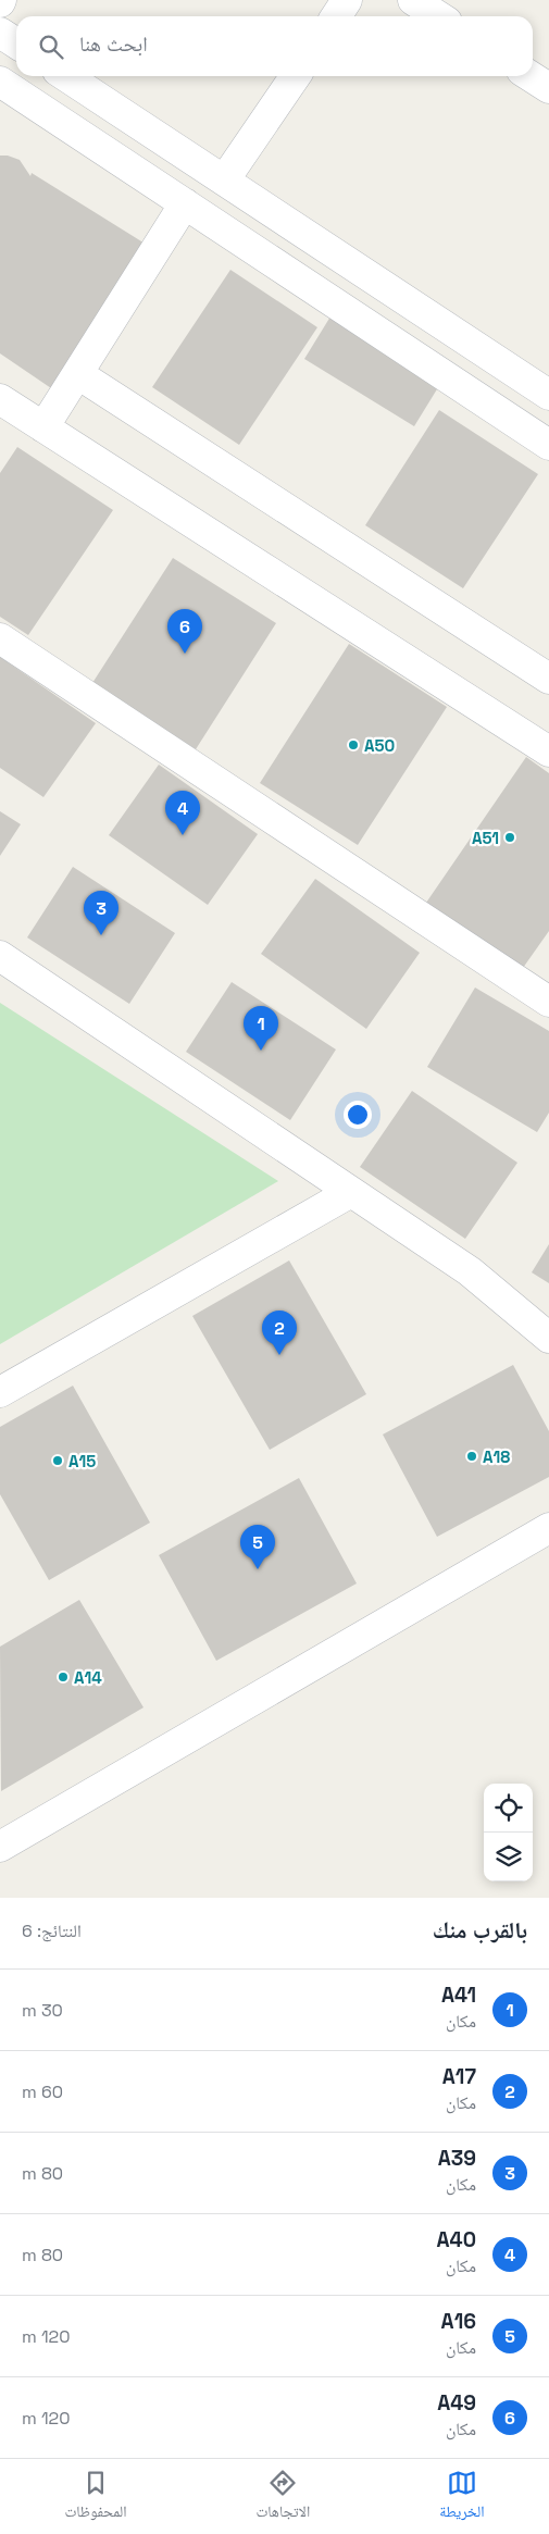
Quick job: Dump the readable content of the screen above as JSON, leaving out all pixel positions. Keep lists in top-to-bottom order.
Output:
{
  "places": [
    "A50",
    "A51",
    "A18",
    "A15",
    "A14"
  ],
  "page": {
    "search": "ابحث هنا",
    "pins": [
      "6",
      "4",
      "3",
      "1",
      "2",
      "5"
    ],
    "heading": ["بالقرب منك", "النتائج: 6"],
    "list": [
      {
        "mark": "1",
        "name": "A41",
        "note": "مكان",
        "value": "30 m"
      },
      {
        "mark": "2",
        "name": "A17",
        "note": "مكان",
        "value": "60 m"
      },
      {
        "mark": "3",
        "name": "A39",
        "note": "مكان",
        "value": "80 m"
      },
      {
        "mark": "4",
        "name": "A40",
        "note": "مكان",
        "value": "80 m"
      },
      {
        "mark": "5",
        "name": "A16",
        "note": "مكان",
        "value": "120 m"
      },
      {
        "mark": "6",
        "name": "A49",
        "note": "مكان",
        "value": "120 m"
      }
    ],
    "nav": ["الخريطة", "الاتجاهات", "المحفوظات"]
  }
}
